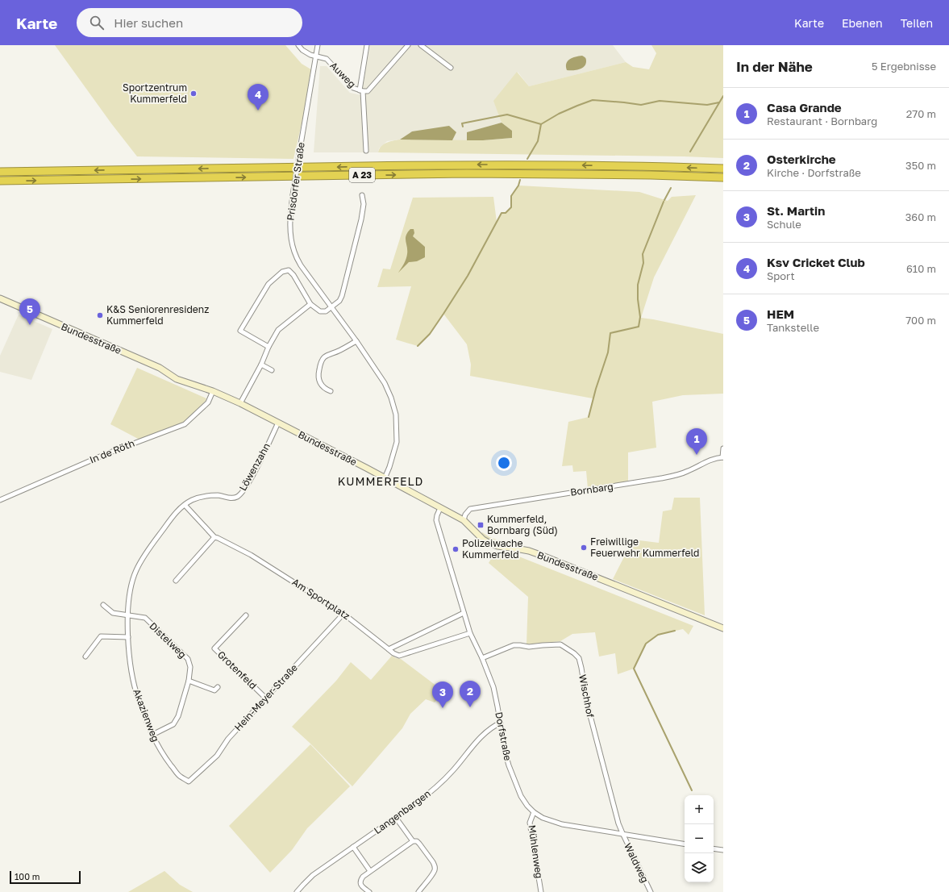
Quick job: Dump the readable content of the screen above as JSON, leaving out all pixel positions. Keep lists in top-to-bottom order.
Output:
{
  "streets": {
    "highway": ["A 23"],
    "street": [
      "Auweg",
      "Prisdorfer Straße",
      "Bundesstraße",
      "In de Röth",
      "Löwenzahn",
      "Bornbarg",
      "Am Sportplatz",
      "Distelweg",
      "Grotenfeld",
      "Wischhof",
      "Hein-Meyer-Straße",
      "Akazienweg",
      "Dorfstraße",
      "Langenbargen",
      "Mühlenweg",
      "Waldweg"
    ]
  },
  "crossings": [
    ["Auweg", "Prisdorfer Straße"],
    ["Prisdorfer Straße", "Bundesstraße"],
    ["Bundesstraße", "In de Röth"],
    ["Bundesstraße", "Löwenzahn"],
    ["Bundesstraße", "Bornbarg"],
    ["Bundesstraße", "Dorfstraße"],
    ["Löwenzahn", "Am Sportplatz"],
    ["Löwenzahn", "Akazienweg"],
    ["Am Sportplatz", "Hein-Meyer-Straße"],
    ["Am Sportplatz", "Akazienweg"],
    ["Am Sportplatz", "Dorfstraße"],
    ["Distelweg", "Akazienweg"],
    ["Grotenfeld", "Hein-Meyer-Straße"],
    ["Wischhof", "Dorfstraße"],
    ["Wischhof", "Waldweg"],
    ["Hein-Meyer-Straße", "Akazienweg"],
    ["Dorfstraße", "Langenbargen"],
    ["Dorfstraße", "Mühlenweg"],
    ["Dorfstraße", "Waldweg"]
  ],
  "districts": ["KUMMERFELD"],
  "places": {
    "other": [
      "Sportzentrum Kummerfeld",
      "K&S Seniorenresidenz Kummerfeld",
      "Freiwillige Feuerwehr Kummerfeld",
      "Polizeiwache Kummerfeld"
    ],
    "transit": ["Kummerfeld, Bornbarg (Süd)"]
  },
  "scale_bar": "100 m",
  "page": {
    "header": "Karte",
    "search": "Hier suchen",
    "nav": ["Karte", "Ebenen", "Teilen"],
    "heading": ["In der Nähe", "5 Ergebnisse"],
    "pins": [
      "4",
      "5",
      "1",
      "2",
      "3"
    ],
    "list": [
      {
        "mark": "1",
        "name": "Casa Grande",
        "note": "Restaurant · Bornbarg",
        "value": "270 m"
      },
      {
        "mark": "2",
        "name": "Osterkirche",
        "note": "Kirche · Dorfstraße",
        "value": "350 m"
      },
      {
        "mark": "3",
        "name": "St. Martin",
        "note": "Schule",
        "value": "360 m"
      },
      {
        "mark": "4",
        "name": "Ksv Cricket Club",
        "note": "Sport",
        "value": "610 m"
      },
      {
        "mark": "5",
        "name": "HEM",
        "note": "Tankstelle",
        "value": "700 m"
      }
    ],
    "map_buttons": ["+", "−"],
    "scale": "100 m"
  }
}
